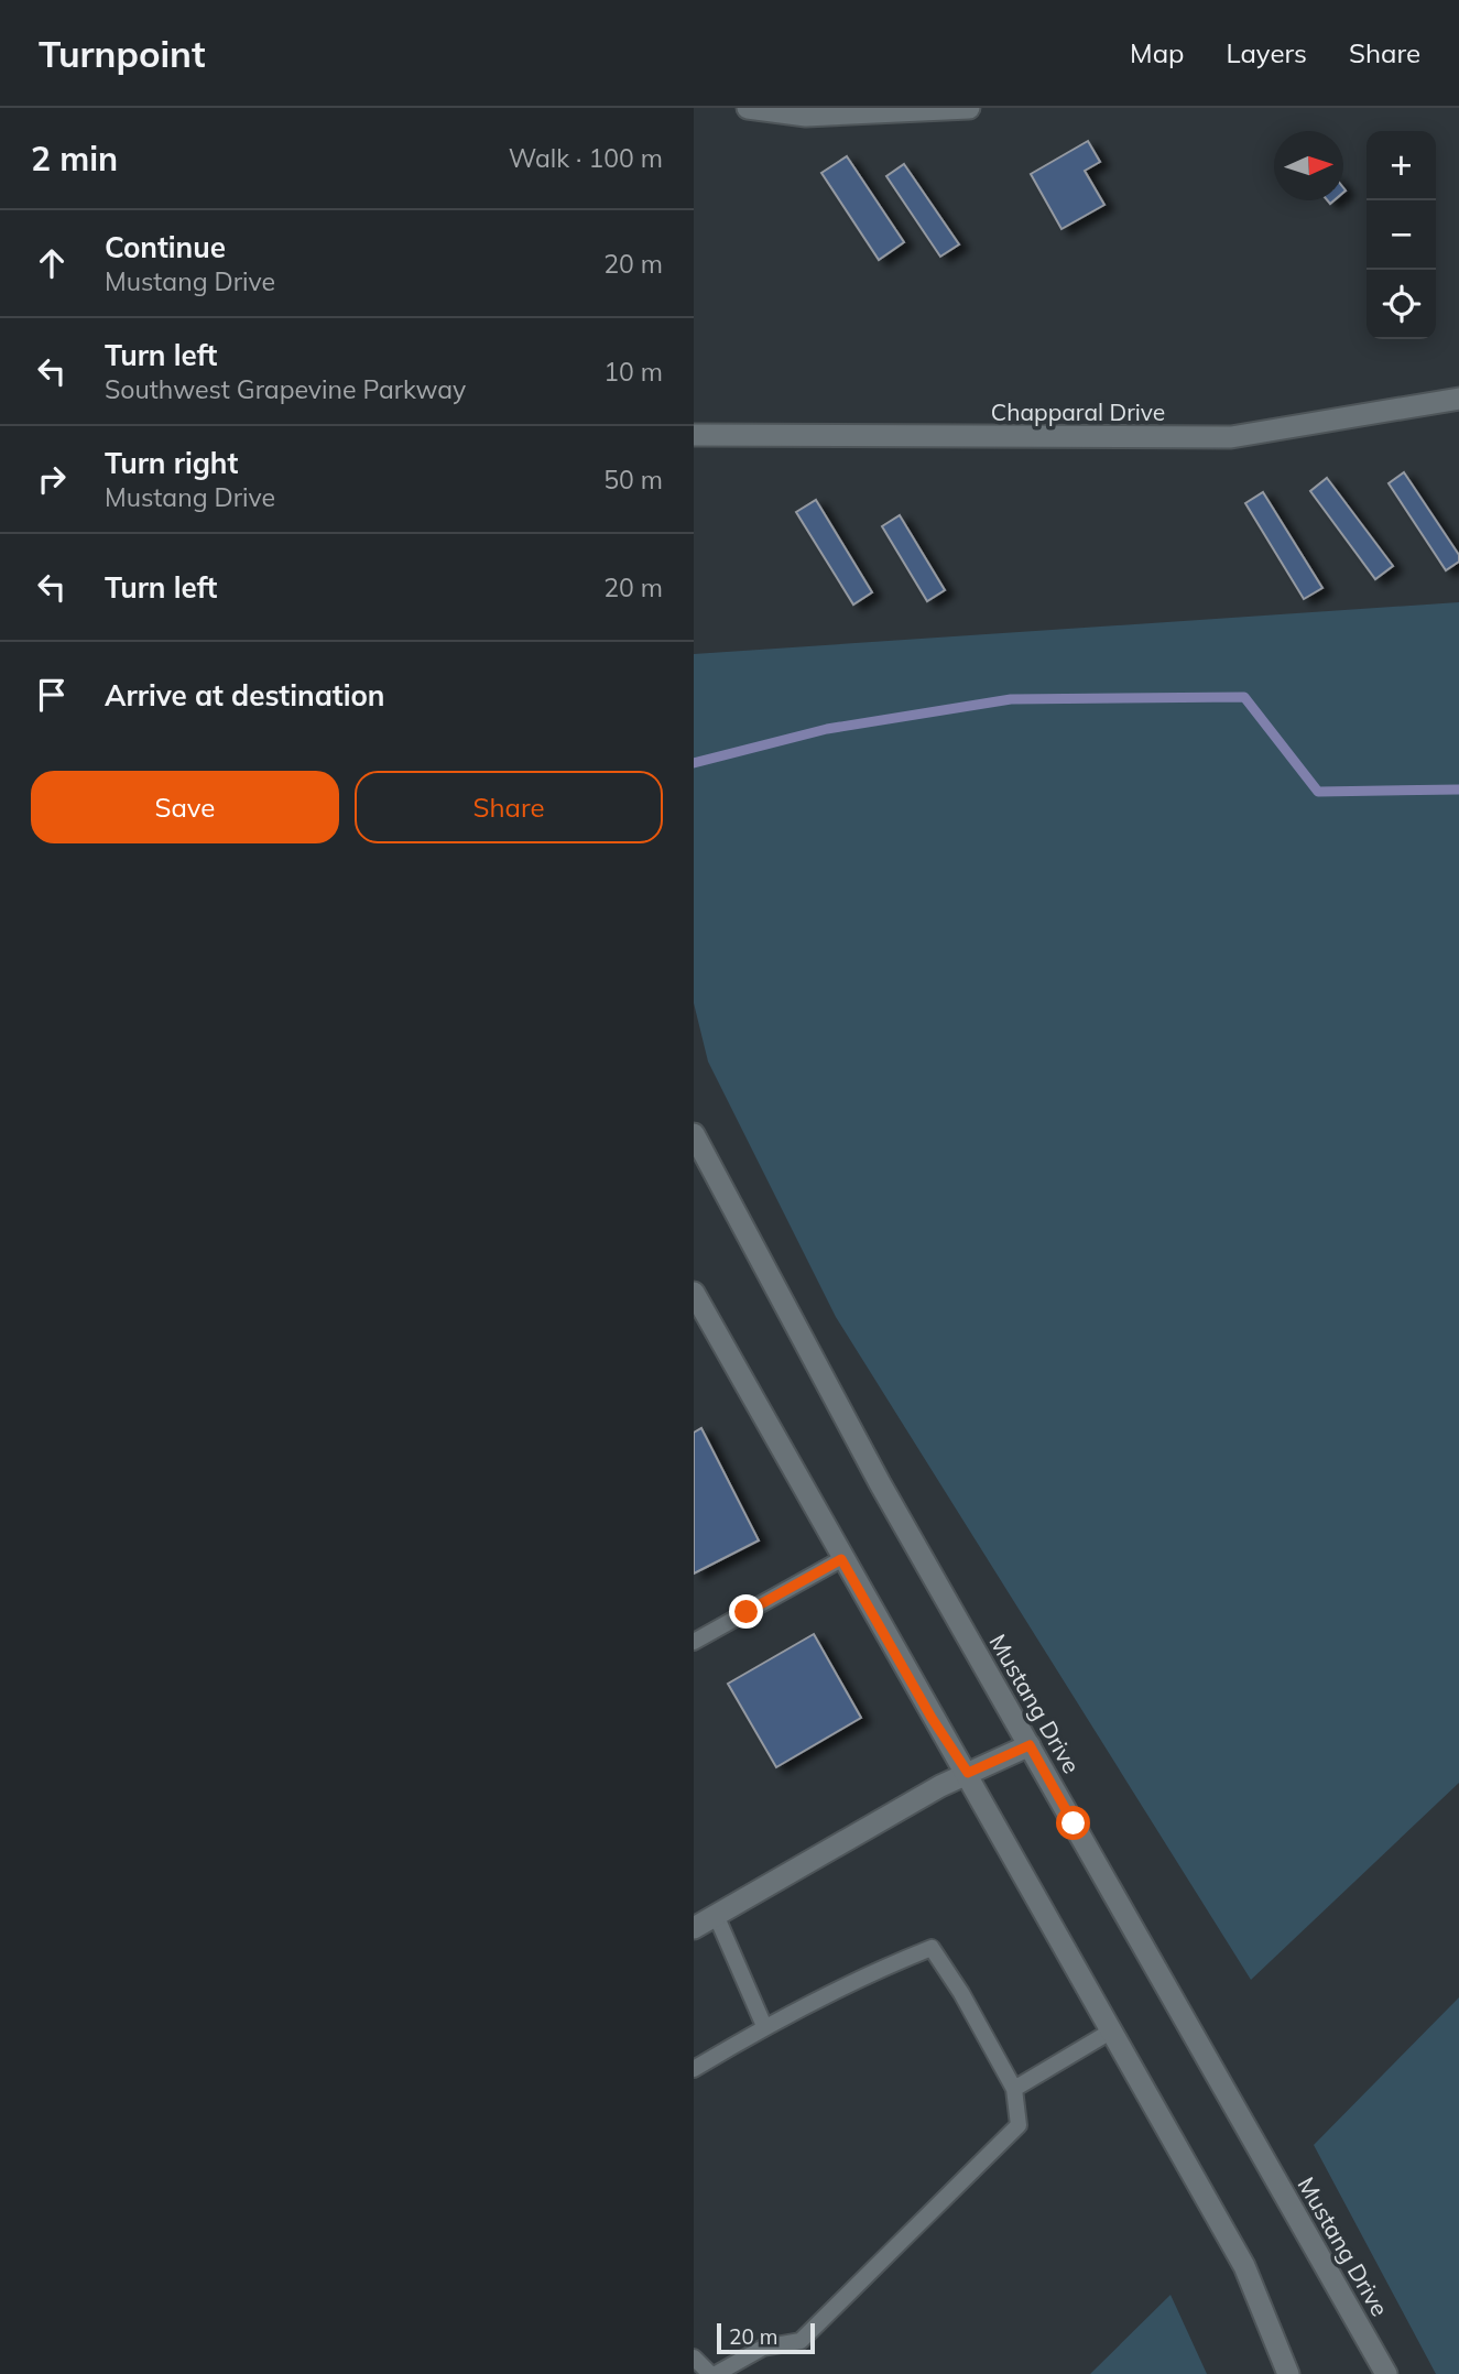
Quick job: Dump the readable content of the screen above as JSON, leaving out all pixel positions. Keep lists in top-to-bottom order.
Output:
{
  "streets": {
    "main road": ["Chapparal Drive", "Mustang Drive"]
  },
  "scale_bar": "20 m",
  "north": "right",
  "page": {
    "header": "Turnpoint",
    "nav": ["Map", "Layers", "Share"],
    "heading": ["2 min", "Walk · 100 m"],
    "map_buttons": ["+", "−"],
    "list": [
      ["Continue", "Mustang Drive", "20 m"],
      ["Turn left", "Southwest Grapevine Parkway", "10 m"],
      ["Turn right", "Mustang Drive", "50 m"],
      ["Turn left", "20 m"],
      "Arrive at destination"
    ],
    "buttons": ["Save", "Share"],
    "scale": "20 m"
  }
}
